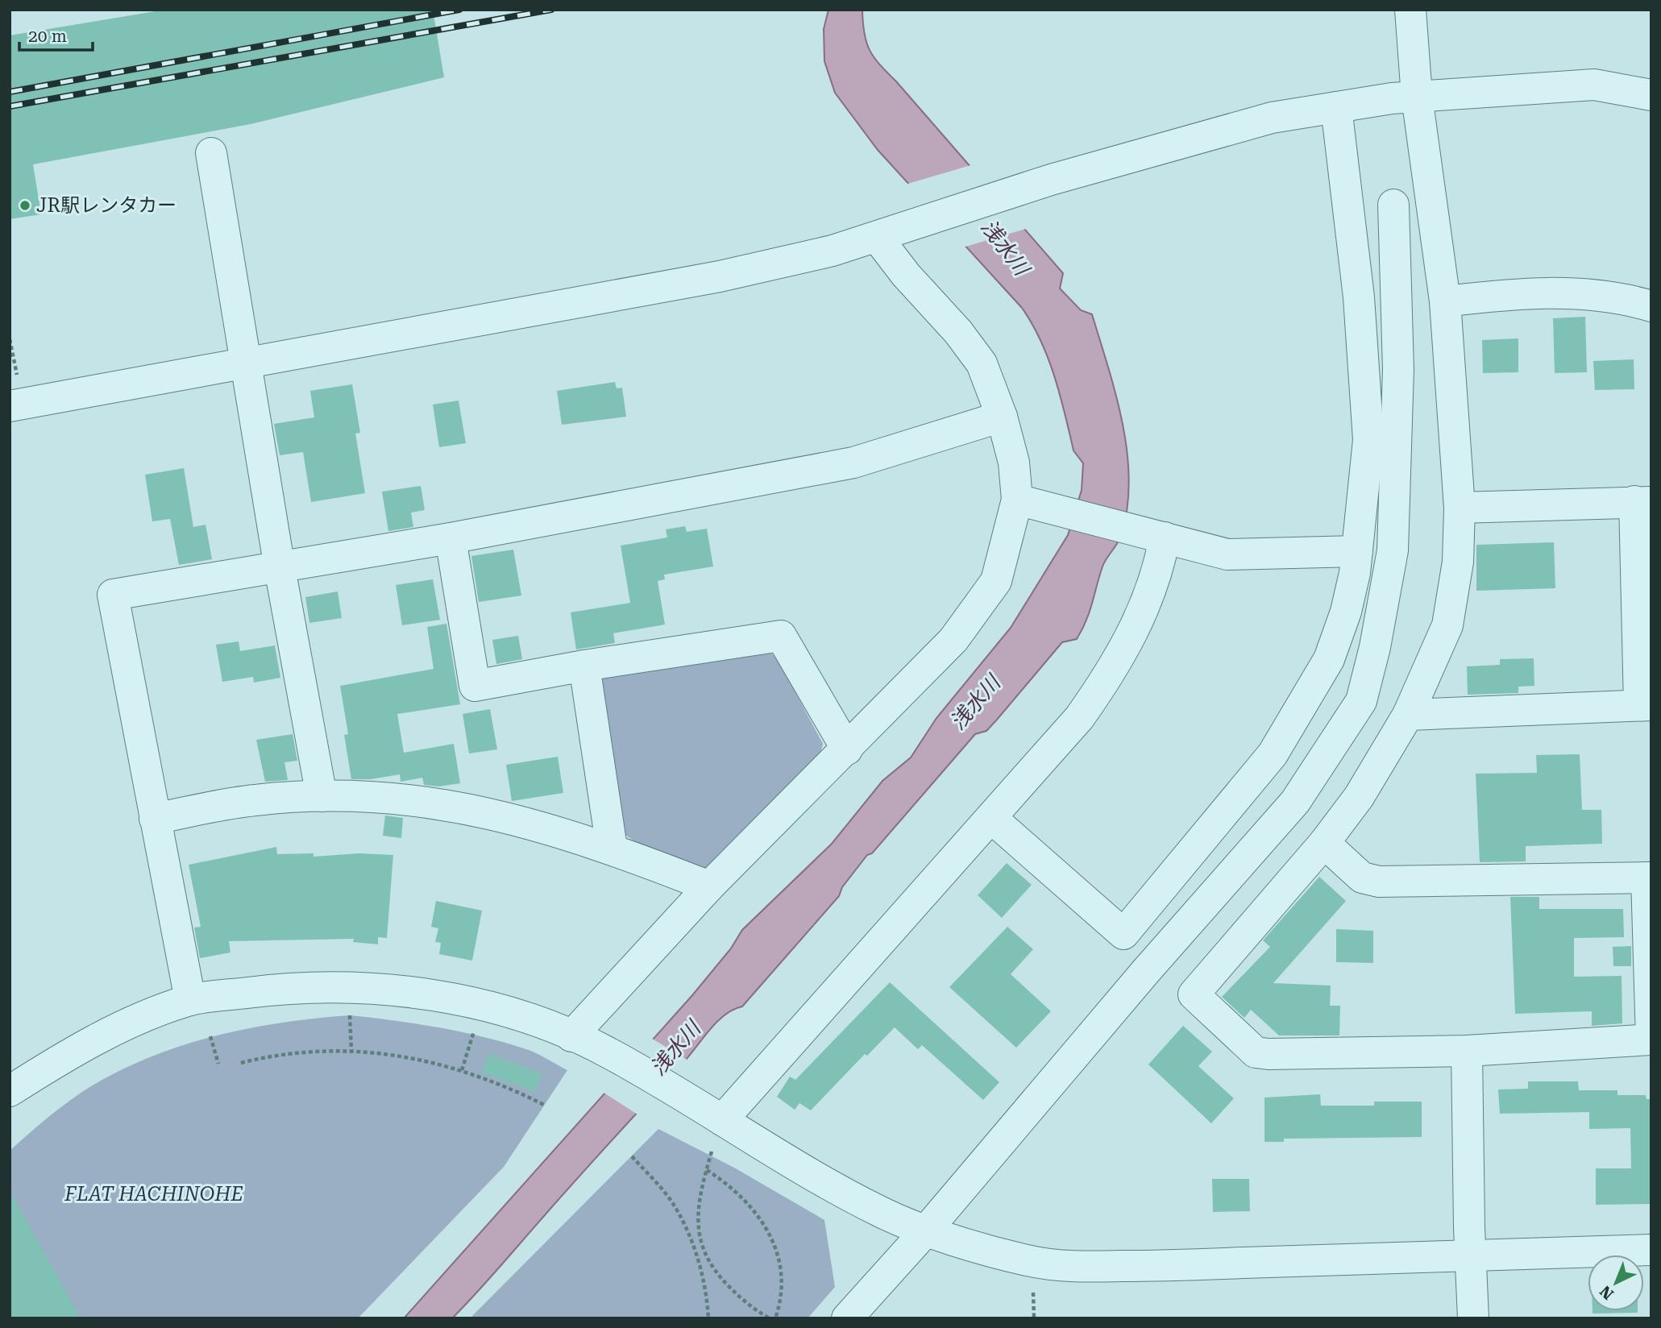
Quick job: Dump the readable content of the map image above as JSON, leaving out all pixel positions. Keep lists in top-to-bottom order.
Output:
{
  "water": ["浅水川"],
  "parks": ["FLAT HACHINOHE"],
  "places": ["JR駅レンタカー"],
  "scale_bar": "20 m",
  "north": "bottom left"
}
